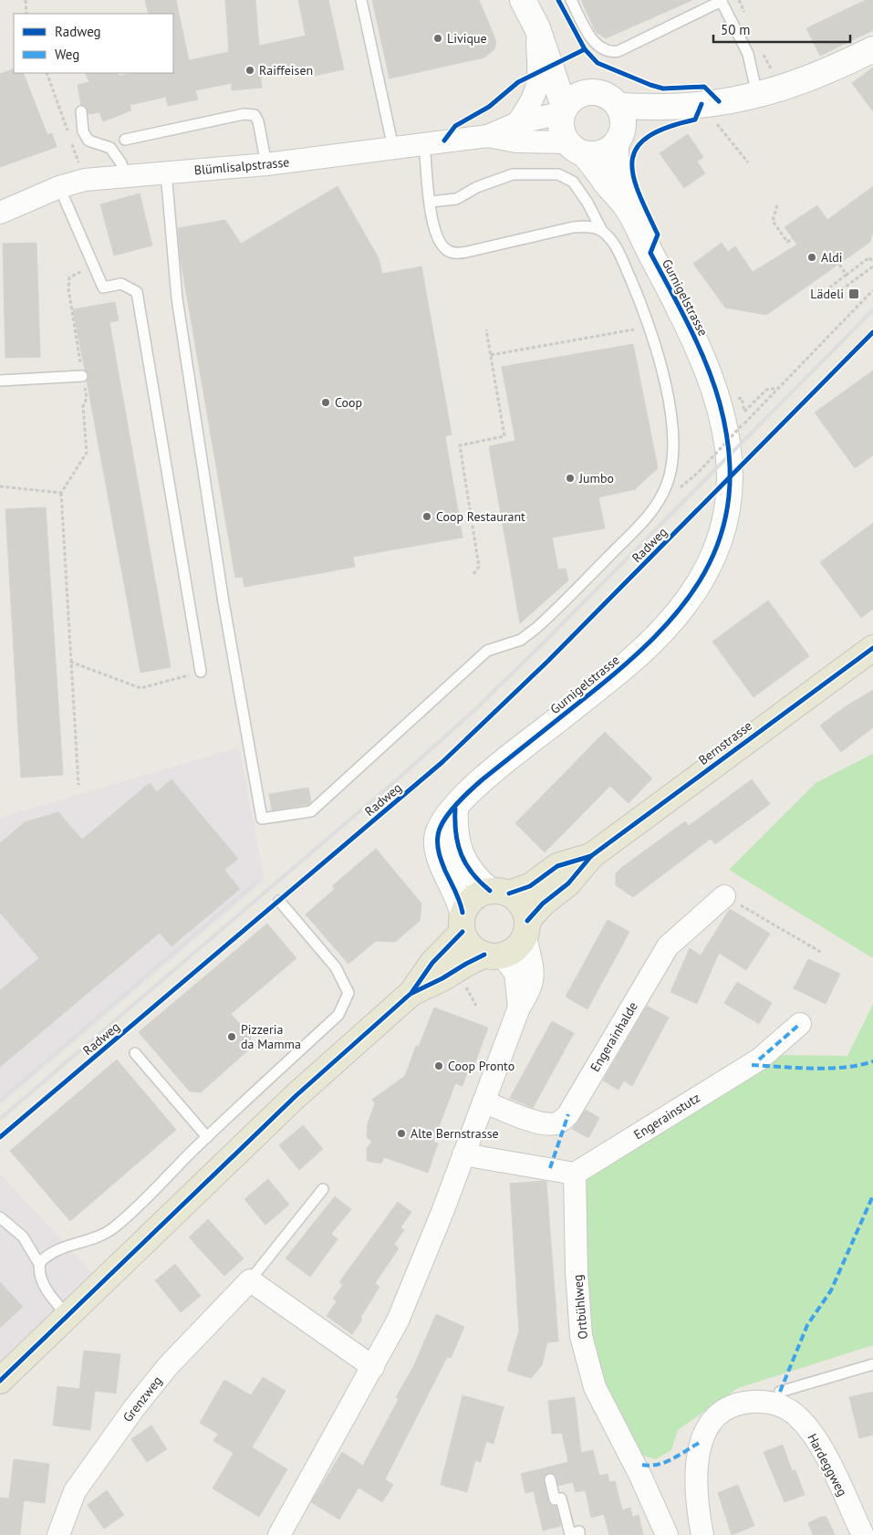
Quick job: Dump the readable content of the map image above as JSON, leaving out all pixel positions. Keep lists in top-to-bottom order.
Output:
{
  "streets": {
    "main road": ["Gurnigelstrasse", "Bernstrasse"],
    "street": [
      "Blümlisalpstrasse",
      "Engerainhalde",
      "Engerainstutz",
      "Ortbühlweg",
      "Grenzweg",
      "Hardeggweg"
    ],
    "cycle path": ["Radweg"]
  },
  "crossings": [
    ["Blümlisalpstrasse", "Gurnigelstrasse"],
    ["Gurnigelstrasse", "Bernstrasse"],
    ["Engerainstutz", "Ortbühlweg"]
  ],
  "places": {
    "other": [
      "Livique",
      "Raiffeisen",
      "Aldi",
      "Coop",
      "Jumbo",
      "Coop Restaurant",
      "Pizzeria da Mamma",
      "Coop Pronto",
      "Alte Bernstrasse"
    ],
    "transit": ["Lädeli"]
  },
  "legend": ["Radweg", "Weg"],
  "scale_bar": "50 m"
}
